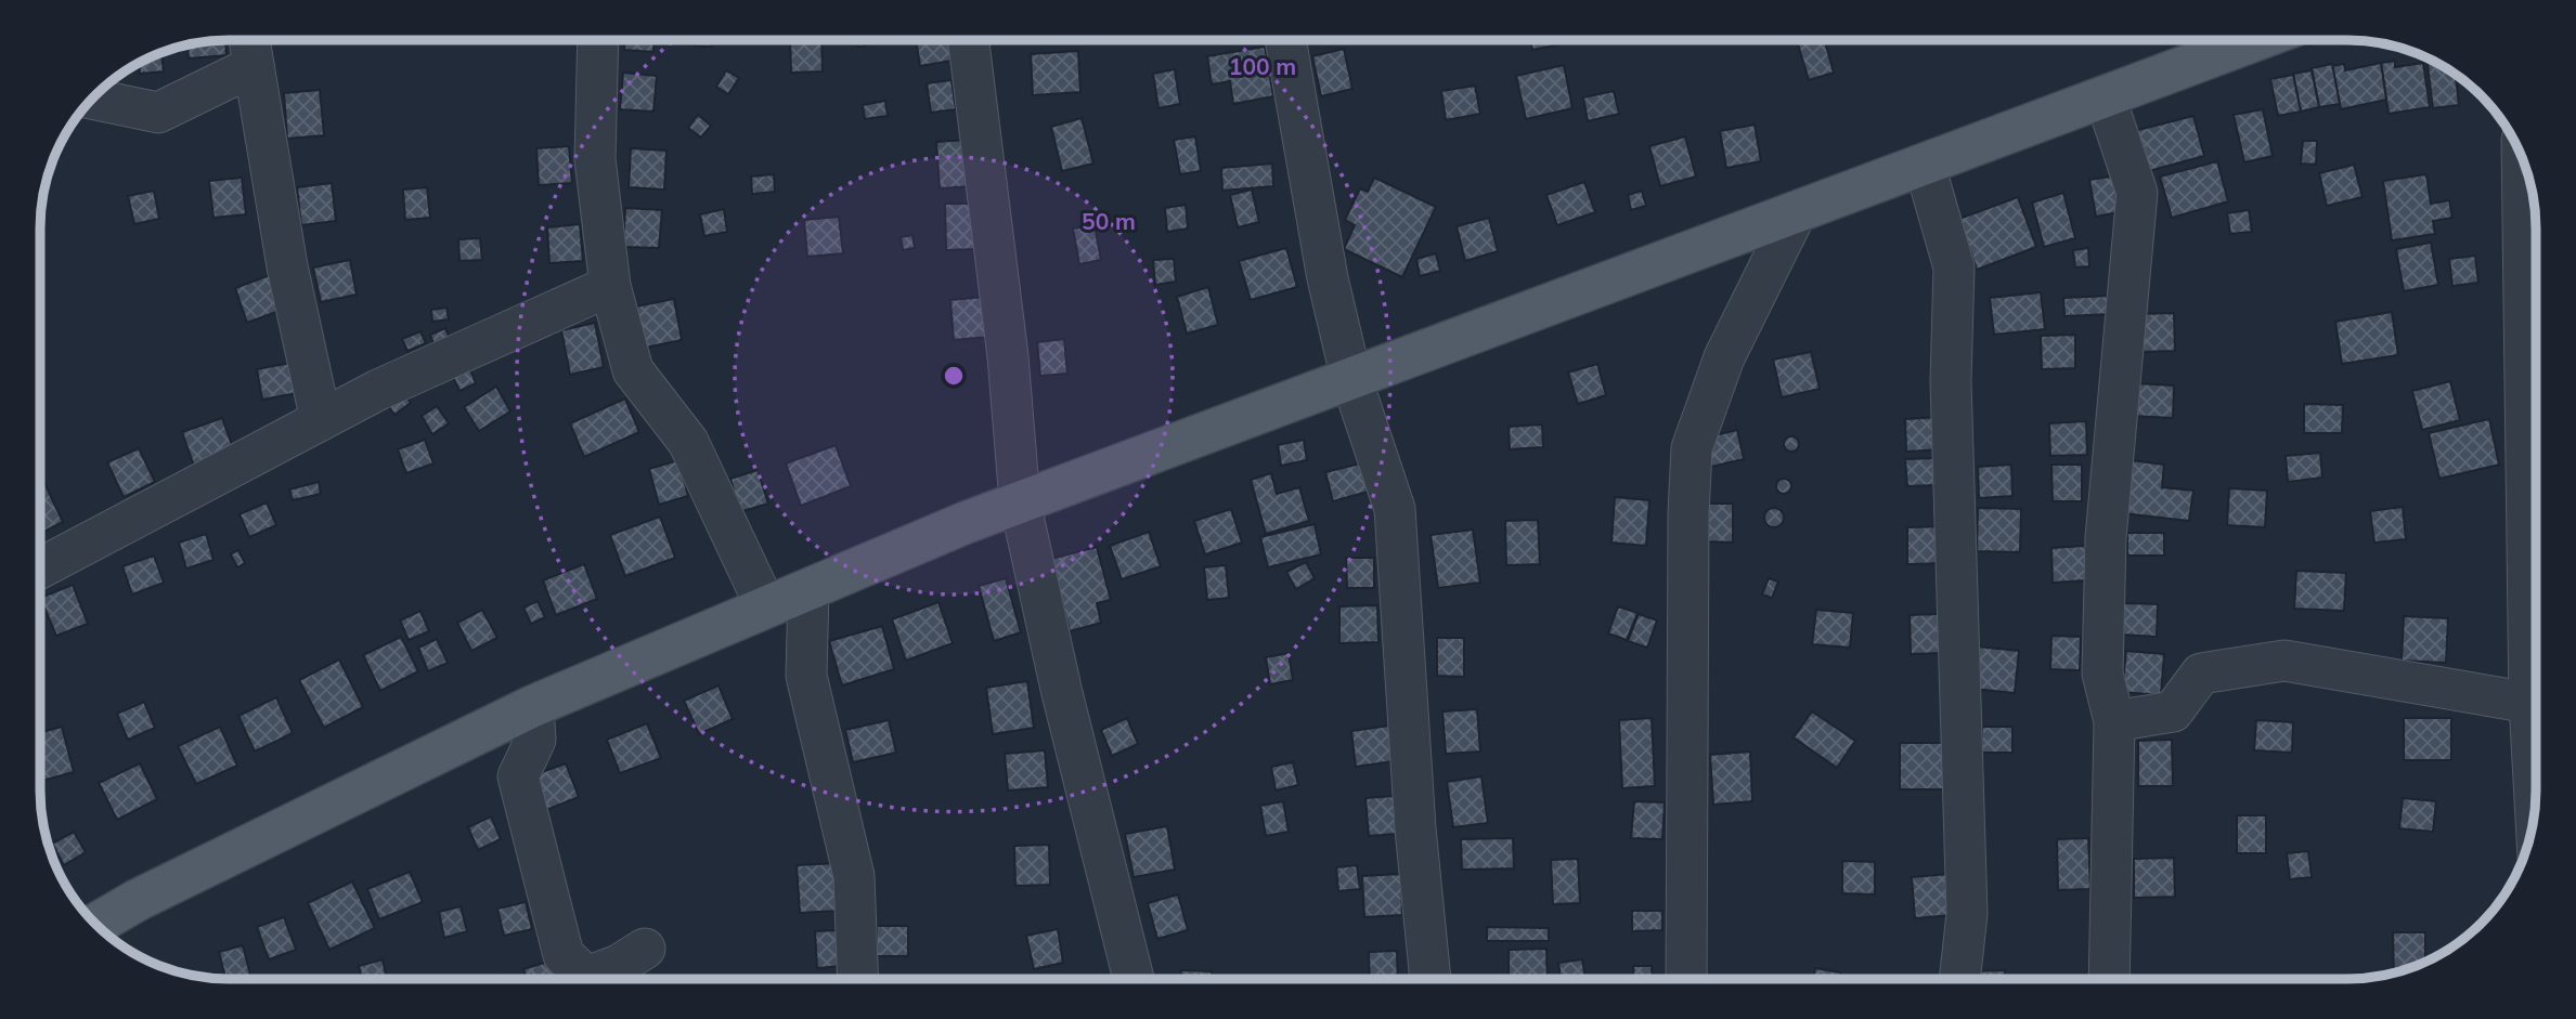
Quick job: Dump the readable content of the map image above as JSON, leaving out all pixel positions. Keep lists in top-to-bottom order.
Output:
{
  "rings": ["100 m", "50 m"]
}
